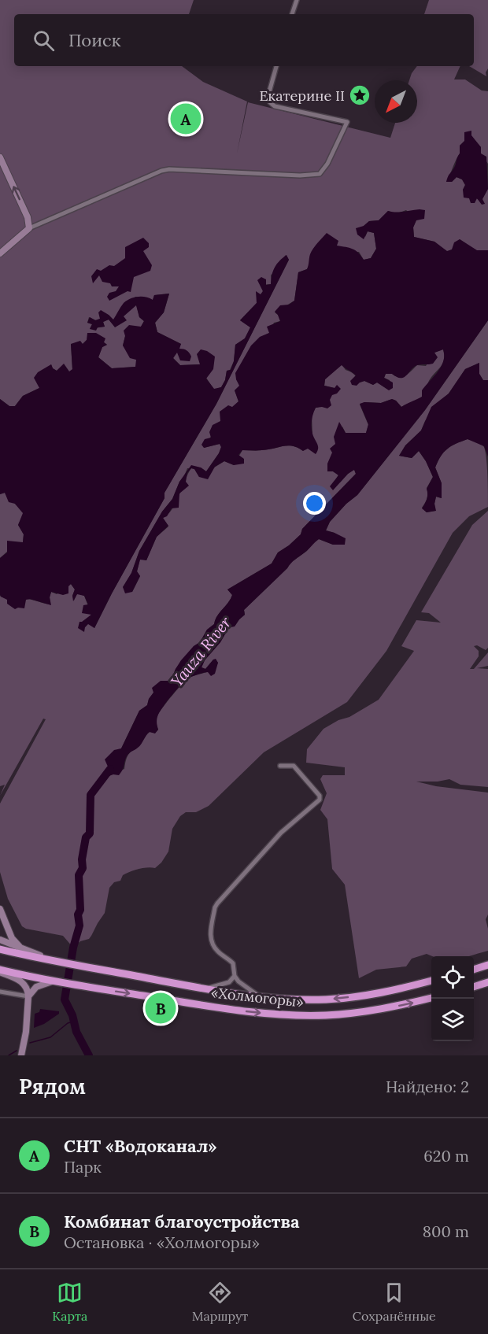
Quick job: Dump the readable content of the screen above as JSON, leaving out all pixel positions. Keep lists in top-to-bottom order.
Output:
{
  "streets": {
    "highway": ["«Холмогоры»"]
  },
  "water": ["Yauza River"],
  "places": {
    "place": ["Екатерине II"]
  },
  "north": "bottom left",
  "page": {
    "search": "Поиск",
    "pins": ["A", "B"],
    "heading": ["Рядом", "Найдено: 2"],
    "list": [
      {
        "mark": "A",
        "name": "СНТ «Водоканал»",
        "note": "Парк",
        "value": "620 m"
      },
      {
        "mark": "B",
        "name": "Комбинат благоустройства",
        "note": "Остановка · «Холмогоры»",
        "value": "800 m"
      }
    ],
    "nav": ["Карта", "Маршрут", "Сохранённые"]
  }
}
